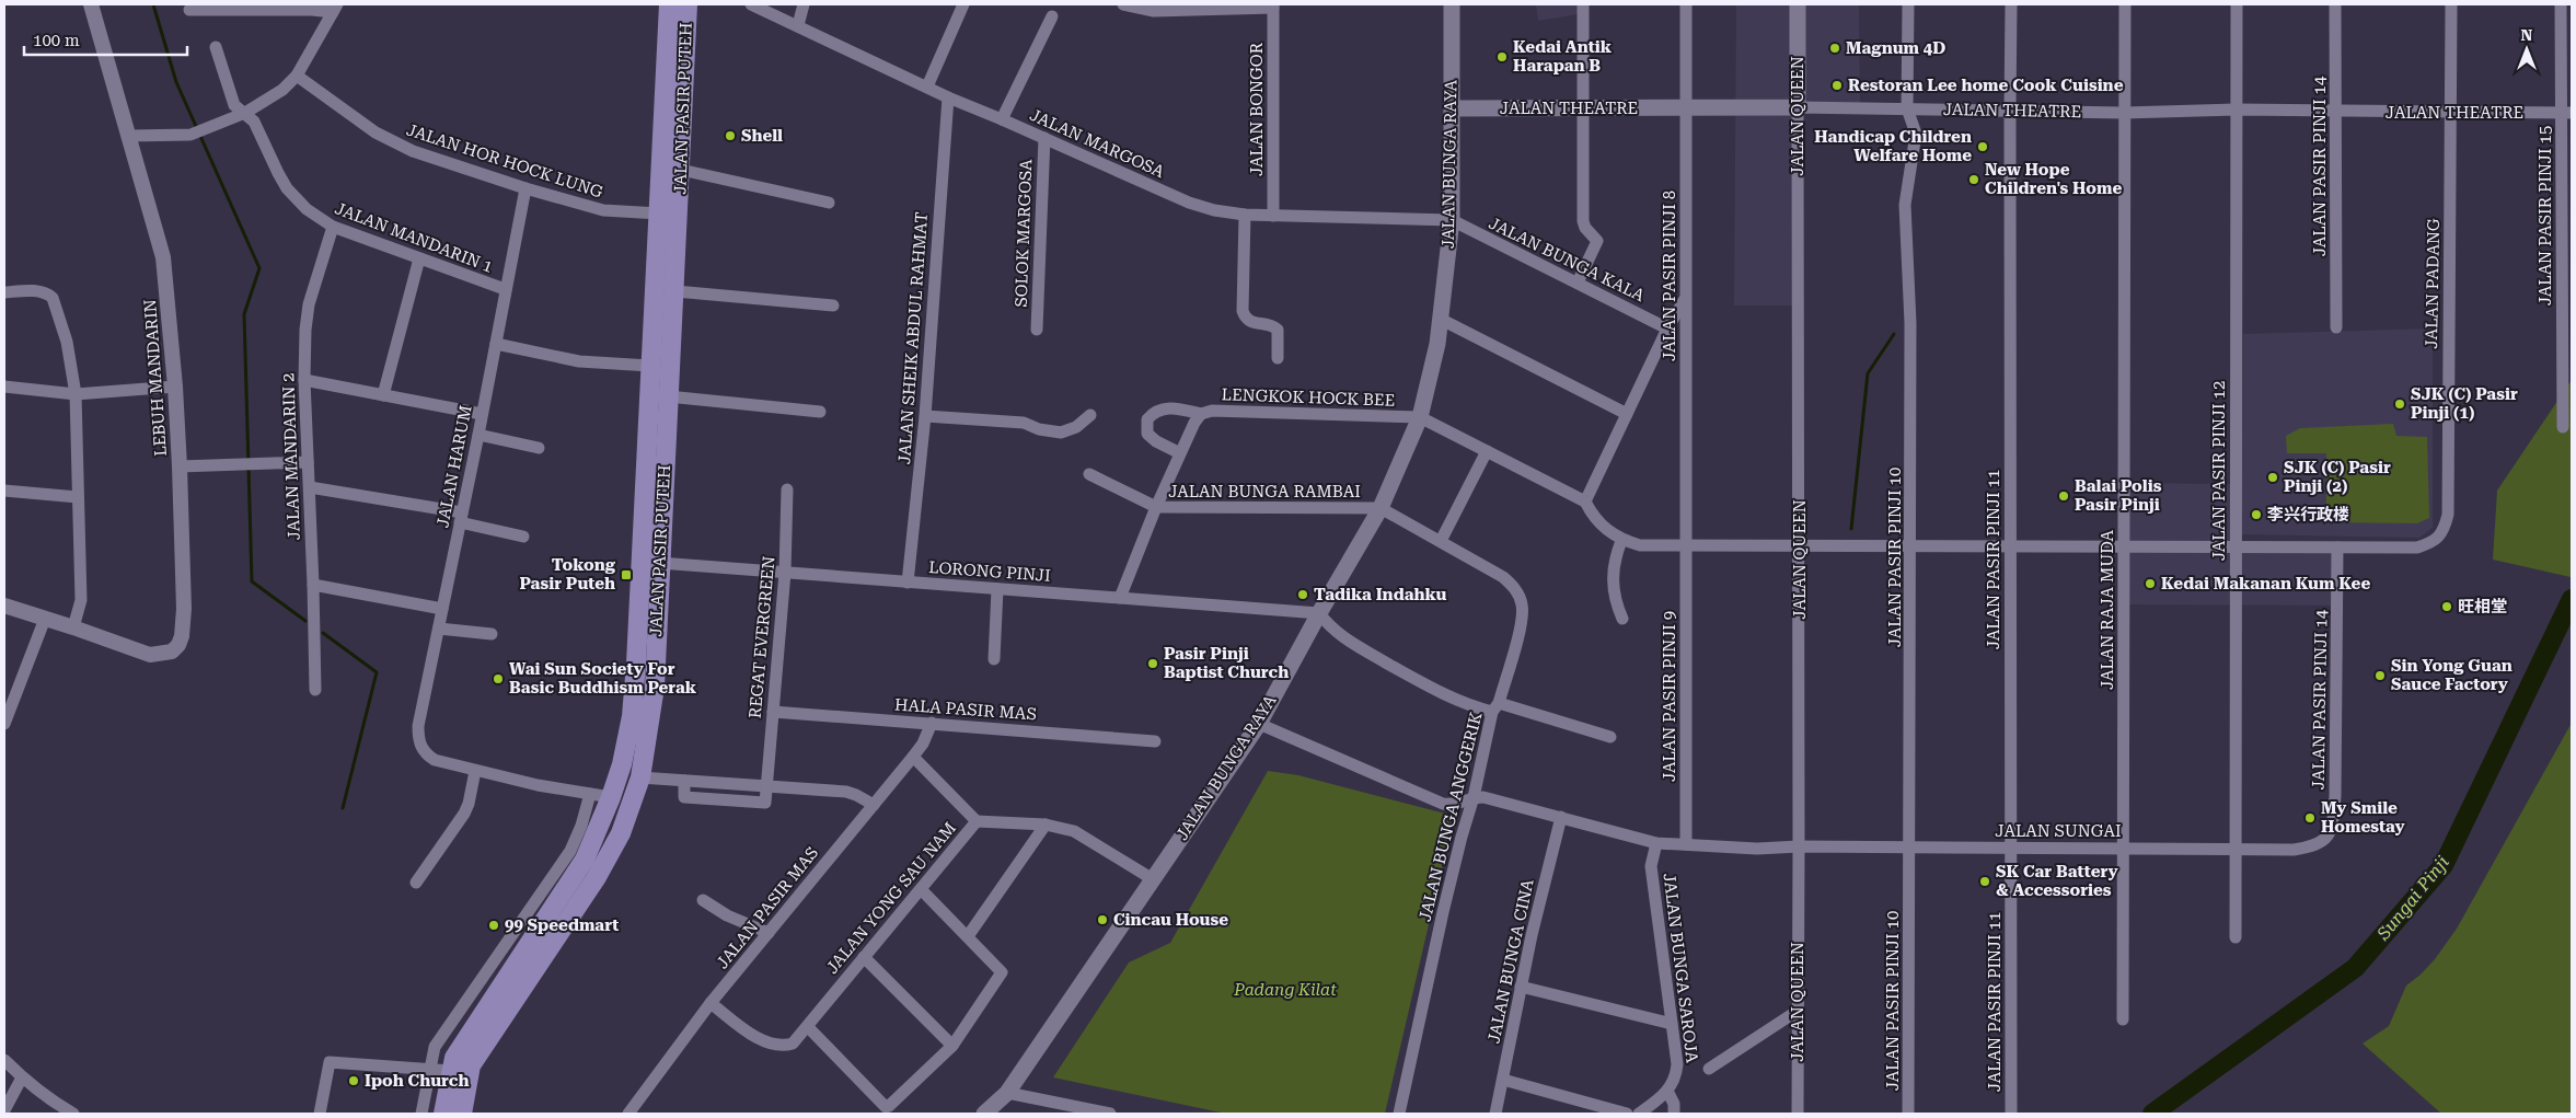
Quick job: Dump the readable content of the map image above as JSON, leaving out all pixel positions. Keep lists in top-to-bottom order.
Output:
{
  "streets": {
    "main road": [
      "JALAN PASIR PUTEH",
      "JALAN THEATRE",
      "JALAN QUEEN",
      "JALAN BUNGA RAYA"
    ],
    "street": [
      "JALAN BONGOR",
      "JALAN MARGOSA",
      "JALAN HOR HOCK LUNG",
      "JALAN PASIR PINJI 14",
      "JALAN PASIR PINJI 15",
      "SOLOK MARGOSA",
      "JALAN MANDARIN 1",
      "JALAN BUNGA KALA",
      "JALAN PASIR PINJI 8",
      "JALAN PADANG",
      "JALAN SHEIK ABDUL RAHMAT",
      "LEBUH MANDARIN",
      "LENGKOK HOCK BEE",
      "JALAN MANDARIN 2",
      "JALAN HARUM",
      "JALAN PASIR PINJI 12",
      "JALAN BUNGA RAMBAI",
      "JALAN PASIR PINJI 10",
      "JALAN PASIR PINJI 11",
      "LORONG PINJI",
      "JALAN RAJA MUDA",
      "REGAT EVERGREEN",
      "JALAN PASIR PINJI 9",
      "HALA PASIR MAS",
      "JALAN BUNGA ANGGERIK",
      "JALAN SUNGAI",
      "JALAN YONG SAU NAM",
      "JALAN PASIR MAS",
      "JALAN BUNGA CINA",
      "JALAN BUNGA SAROJA"
    ]
  },
  "crossings": [
    ["JALAN PASIR PUTEH", "JALAN HOR HOCK LUNG"],
    ["JALAN PASIR PUTEH", "LORONG PINJI"],
    ["JALAN THEATRE", "JALAN QUEEN"],
    ["JALAN THEATRE", "JALAN BUNGA RAYA"],
    ["JALAN THEATRE", "JALAN PASIR PINJI 14"],
    ["JALAN THEATRE", "JALAN PASIR PINJI 15"],
    ["JALAN THEATRE", "JALAN PASIR PINJI 8"],
    ["JALAN THEATRE", "JALAN PADANG"],
    ["JALAN THEATRE", "JALAN PASIR PINJI 12"],
    ["JALAN THEATRE", "JALAN PASIR PINJI 10"],
    ["JALAN THEATRE", "JALAN PASIR PINJI 11"],
    ["JALAN THEATRE", "JALAN RAJA MUDA"],
    ["JALAN BONGOR", "JALAN MARGOSA"],
    ["JALAN QUEEN", "JALAN SUNGAI"],
    ["JALAN MARGOSA", "JALAN BUNGA RAYA"],
    ["JALAN MARGOSA", "SOLOK MARGOSA"],
    ["JALAN MARGOSA", "JALAN BUNGA KALA"],
    ["JALAN MARGOSA", "JALAN SHEIK ABDUL RAHMAT"],
    ["JALAN HOR HOCK LUNG", "JALAN HARUM"],
    ["JALAN BUNGA RAYA", "JALAN BUNGA KALA"],
    ["JALAN BUNGA RAYA", "LENGKOK HOCK BEE"],
    ["JALAN BUNGA RAYA", "JALAN BUNGA RAMBAI"],
    ["JALAN BUNGA RAYA", "LORONG PINJI"],
    ["JALAN BUNGA RAYA", "JALAN BUNGA ANGGERIK"],
    ["JALAN BUNGA RAYA", "JALAN YONG SAU NAM"],
    ["JALAN PASIR PINJI 14", "JALAN PADANG"],
    ["JALAN PASIR PINJI 14", "JALAN SUNGAI"],
    ["JALAN MANDARIN 1", "JALAN MANDARIN 2"],
    ["JALAN MANDARIN 1", "JALAN HARUM"],
    ["JALAN PASIR PINJI 8", "JALAN PASIR PINJI 9"],
    ["JALAN SHEIK ABDUL RAHMAT", "LORONG PINJI"],
    ["LENGKOK HOCK BEE", "JALAN BUNGA RAMBAI"],
    ["LENGKOK HOCK BEE", "LORONG PINJI"],
    ["JALAN PASIR PINJI 12", "JALAN SUNGAI"],
    ["JALAN BUNGA RAMBAI", "JALAN BUNGA ANGGERIK"],
    ["JALAN PASIR PINJI 10", "JALAN SUNGAI"],
    ["JALAN PASIR PINJI 11", "JALAN SUNGAI"],
    ["LORONG PINJI", "REGAT EVERGREEN"],
    ["JALAN RAJA MUDA", "JALAN SUNGAI"],
    ["REGAT EVERGREEN", "HALA PASIR MAS"],
    ["JALAN PASIR PINJI 9", "JALAN SUNGAI"],
    ["HALA PASIR MAS", "JALAN PASIR MAS"],
    ["JALAN BUNGA ANGGERIK", "JALAN SUNGAI"],
    ["JALAN SUNGAI", "JALAN BUNGA CINA"],
    ["JALAN SUNGAI", "JALAN BUNGA SAROJA"],
    ["JALAN YONG SAU NAM", "JALAN PASIR MAS"]
  ],
  "water": ["Sungai Pinji"],
  "parks": ["Padang Kilat"],
  "places": {
    "other": [
      "Magnum 4D",
      "Kedai Antik Harapan B",
      "Restoran Lee home Cook Cuisine",
      "Shell",
      "Handicap Children Welfare Home",
      "New Hope Children's Home",
      "SJK (C) Pasir Pinji (1)",
      "SJK (C) Pasir Pinji (2)",
      "Balai Polis Pasir Pinji",
      "李兴行政楼",
      "Kedai Makanan Kum Kee",
      "Tadika Indahku",
      "旺相堂",
      "Pasir Pinji Baptist Church",
      "Sin Yong Guan Sauce Factory",
      "Wai Sun Society For Basic Buddhism Perak",
      "My Smile Homestay",
      "SK Car Battery & Accessories",
      "Cincau House",
      "99 Speedmart",
      "Ipoh Church"
    ],
    "transit": ["Tokong Pasir Puteh"]
  },
  "scale_bar": "100 m",
  "north": "top"
}
